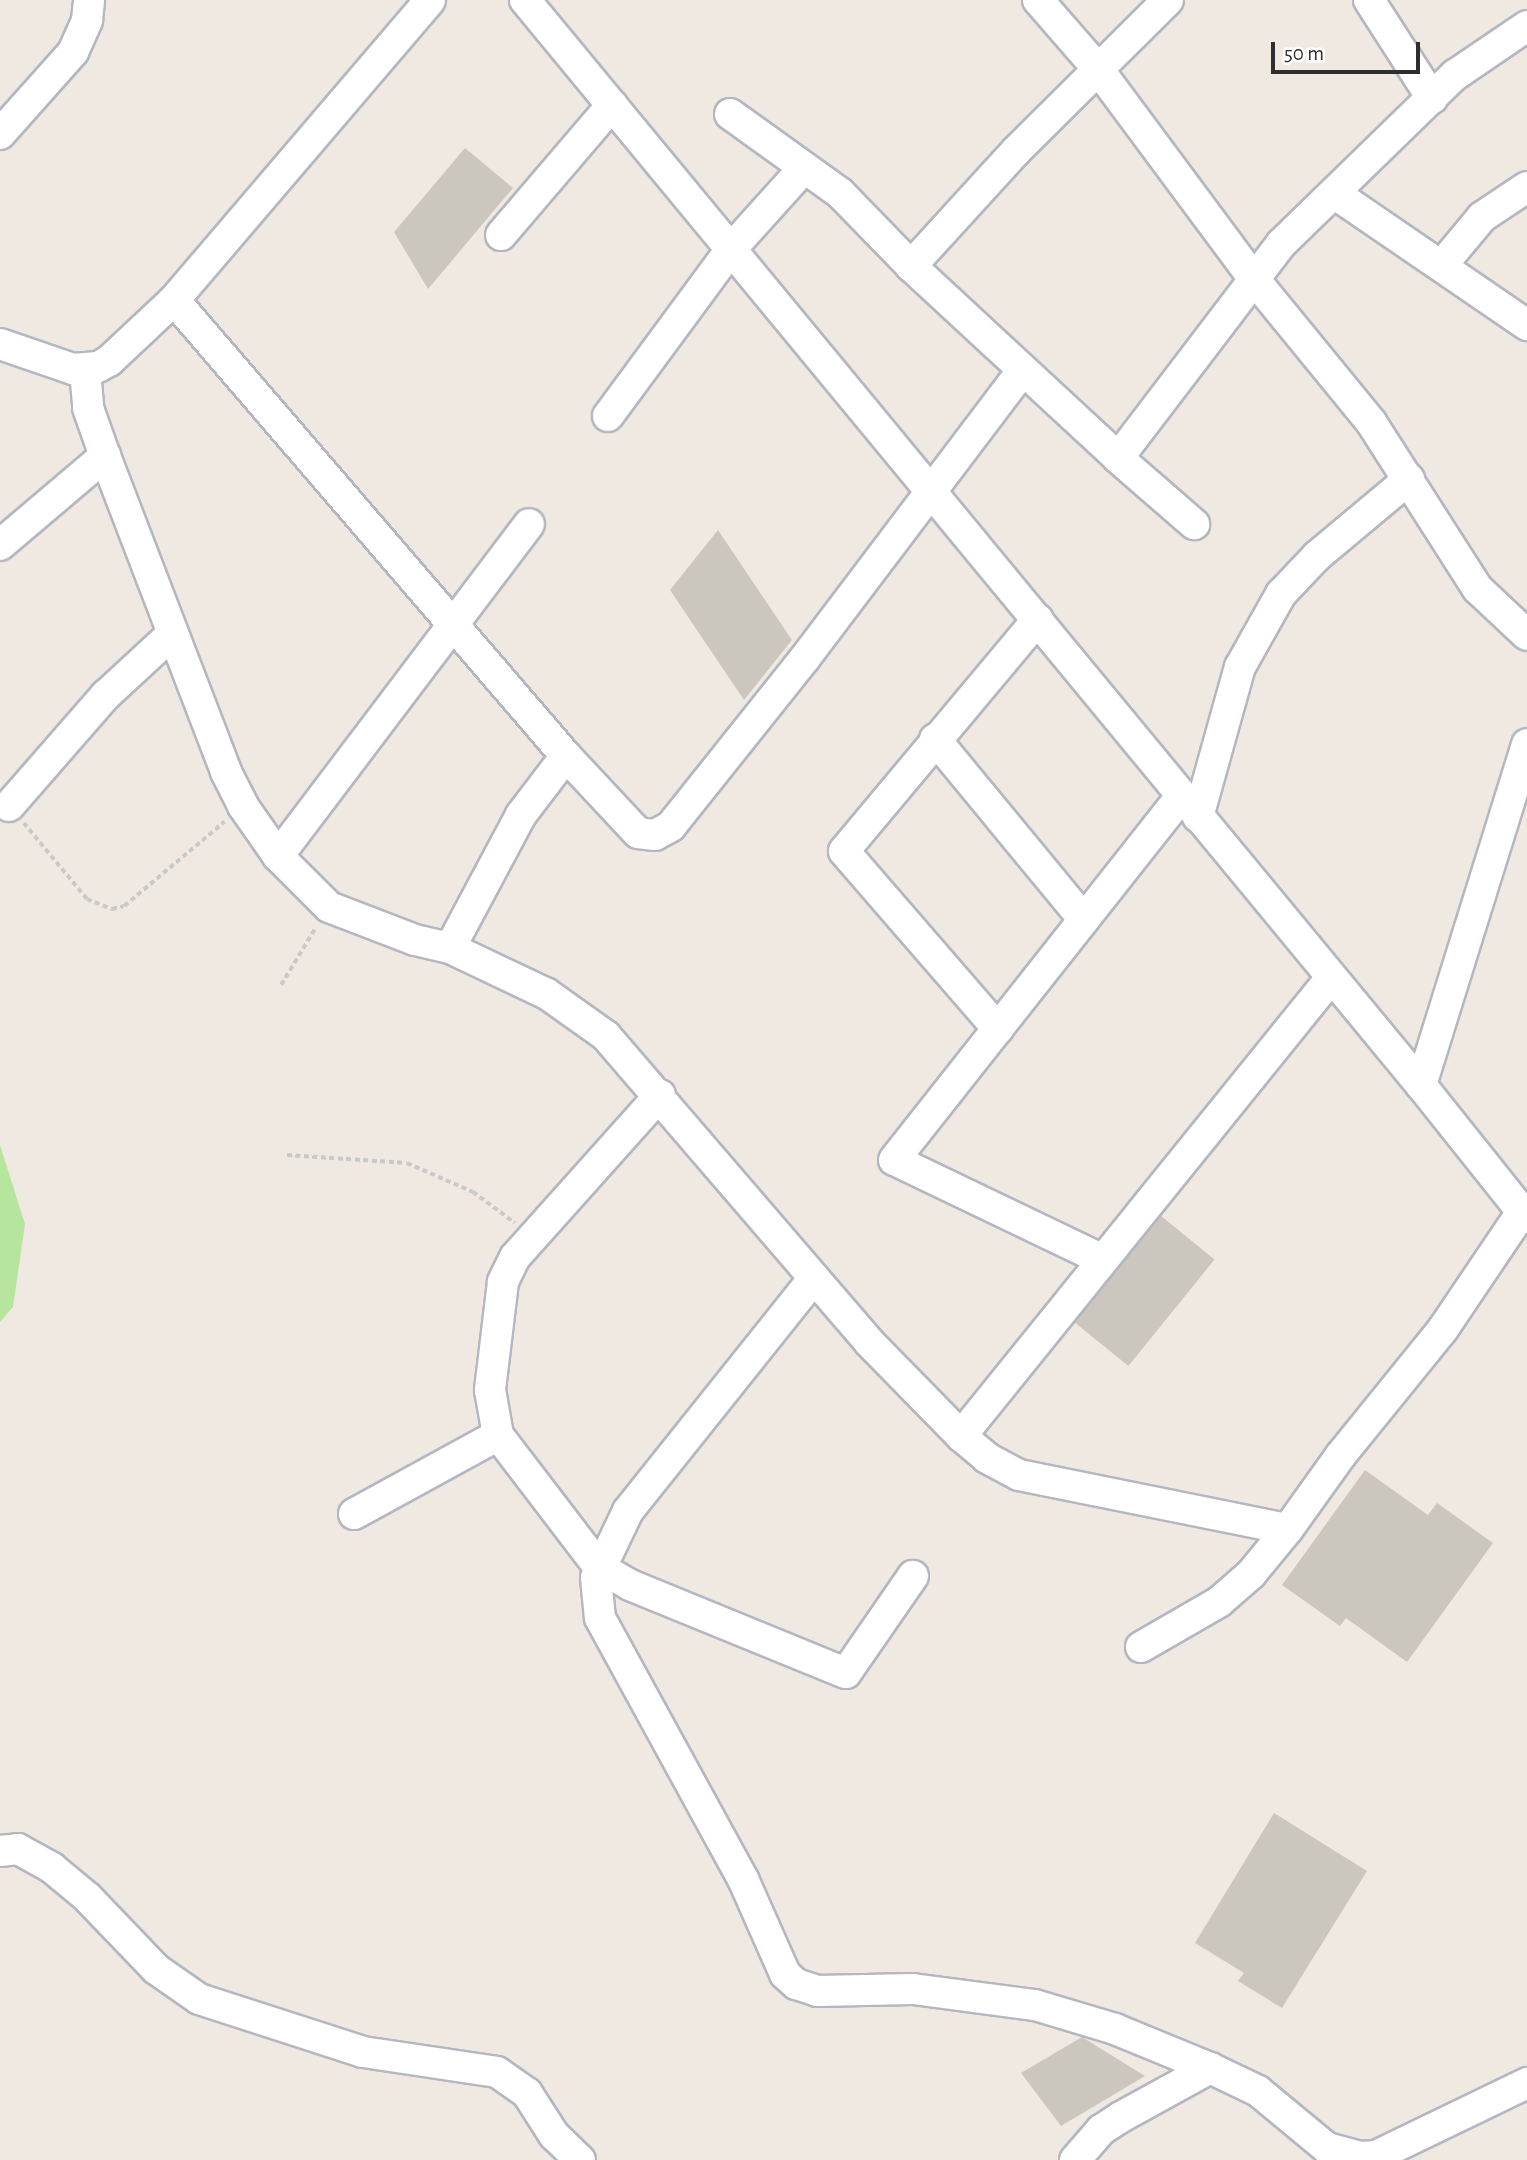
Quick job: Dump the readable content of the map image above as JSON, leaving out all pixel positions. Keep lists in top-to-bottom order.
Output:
{
  "scale_bar": "50 m"
}
